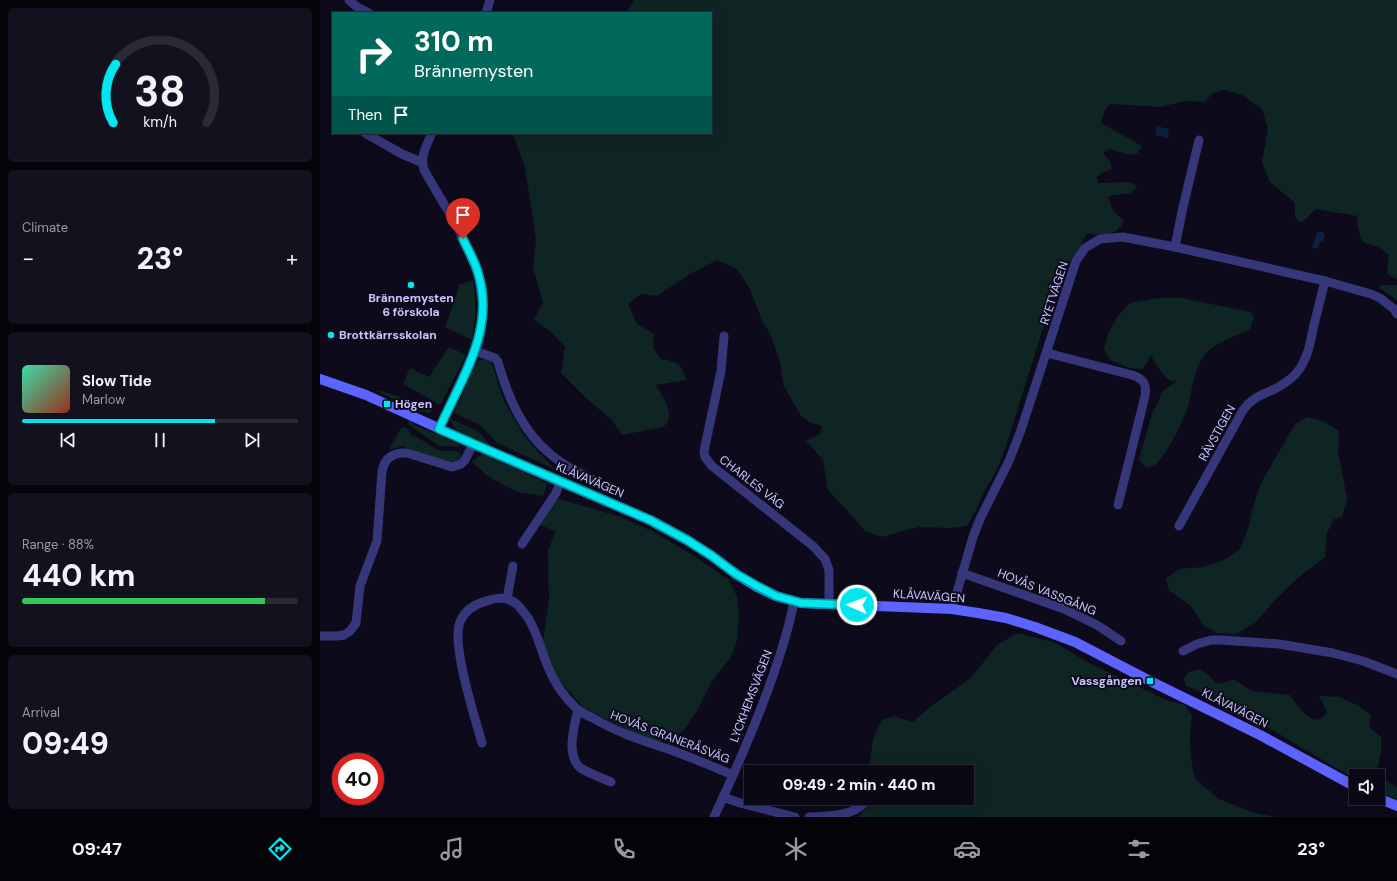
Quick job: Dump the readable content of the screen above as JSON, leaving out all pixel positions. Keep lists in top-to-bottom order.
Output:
{
  "streets": {
    "street": [
      "RYETVÄGEN",
      "RÄVSTIGEN",
      "KLÅVAVÄGEN",
      "CHARLES VÄG",
      "HOVÅS VASSGÅNG",
      "LYCKHEMSVÄGEN",
      "HOVÅS GRANERÅSVÄG"
    ]
  },
  "crossings": [
    ["RYETVÄGEN", "RÄVSTIGEN"],
    ["RYETVÄGEN", "KLÅVAVÄGEN"],
    ["RYETVÄGEN", "HOVÅS VASSGÅNG"],
    ["KLÅVAVÄGEN", "CHARLES VÄG"],
    ["KLÅVAVÄGEN", "LYCKHEMSVÄGEN"],
    ["LYCKHEMSVÄGEN", "HOVÅS GRANERÅSVÄG"]
  ],
  "places": {
    "other": ["Brännemysten 6 förskola", "Brottkärrsskolan"],
    "transit": ["Högen", "Vassgången"]
  },
  "page": {
    "turn": ["310 m", "Brännemysten"],
    "then": "Then",
    "tile": [
      "Climate",
      ["Range · 88%", "440 km"],
      ["Arrival", "09:49"]
    ],
    "heat": ["−", "23°", "+"],
    "song": ["Slow Tide", "Marlow"],
    "limit": "40",
    "trip": "09:49 · 2 min · 440 m",
    "tabs": ["09:47", "23°"],
    "gauge": ["38", "km/h"]
  }
}
